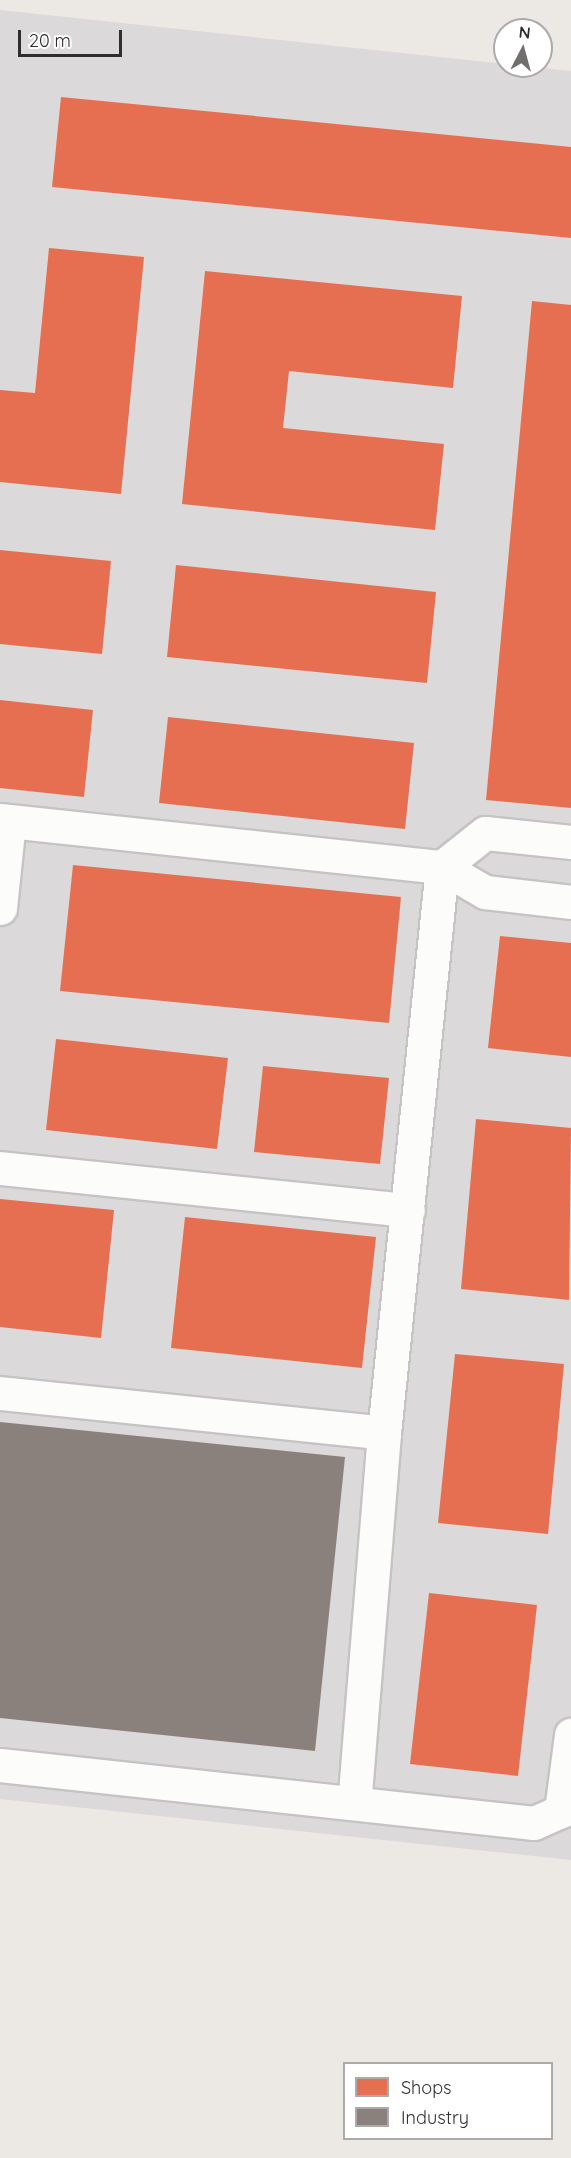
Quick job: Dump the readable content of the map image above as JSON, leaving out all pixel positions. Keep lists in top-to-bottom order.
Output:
{
  "legend": ["Shops", "Industry"],
  "scale_bar": "20 m",
  "north": "top"
}
